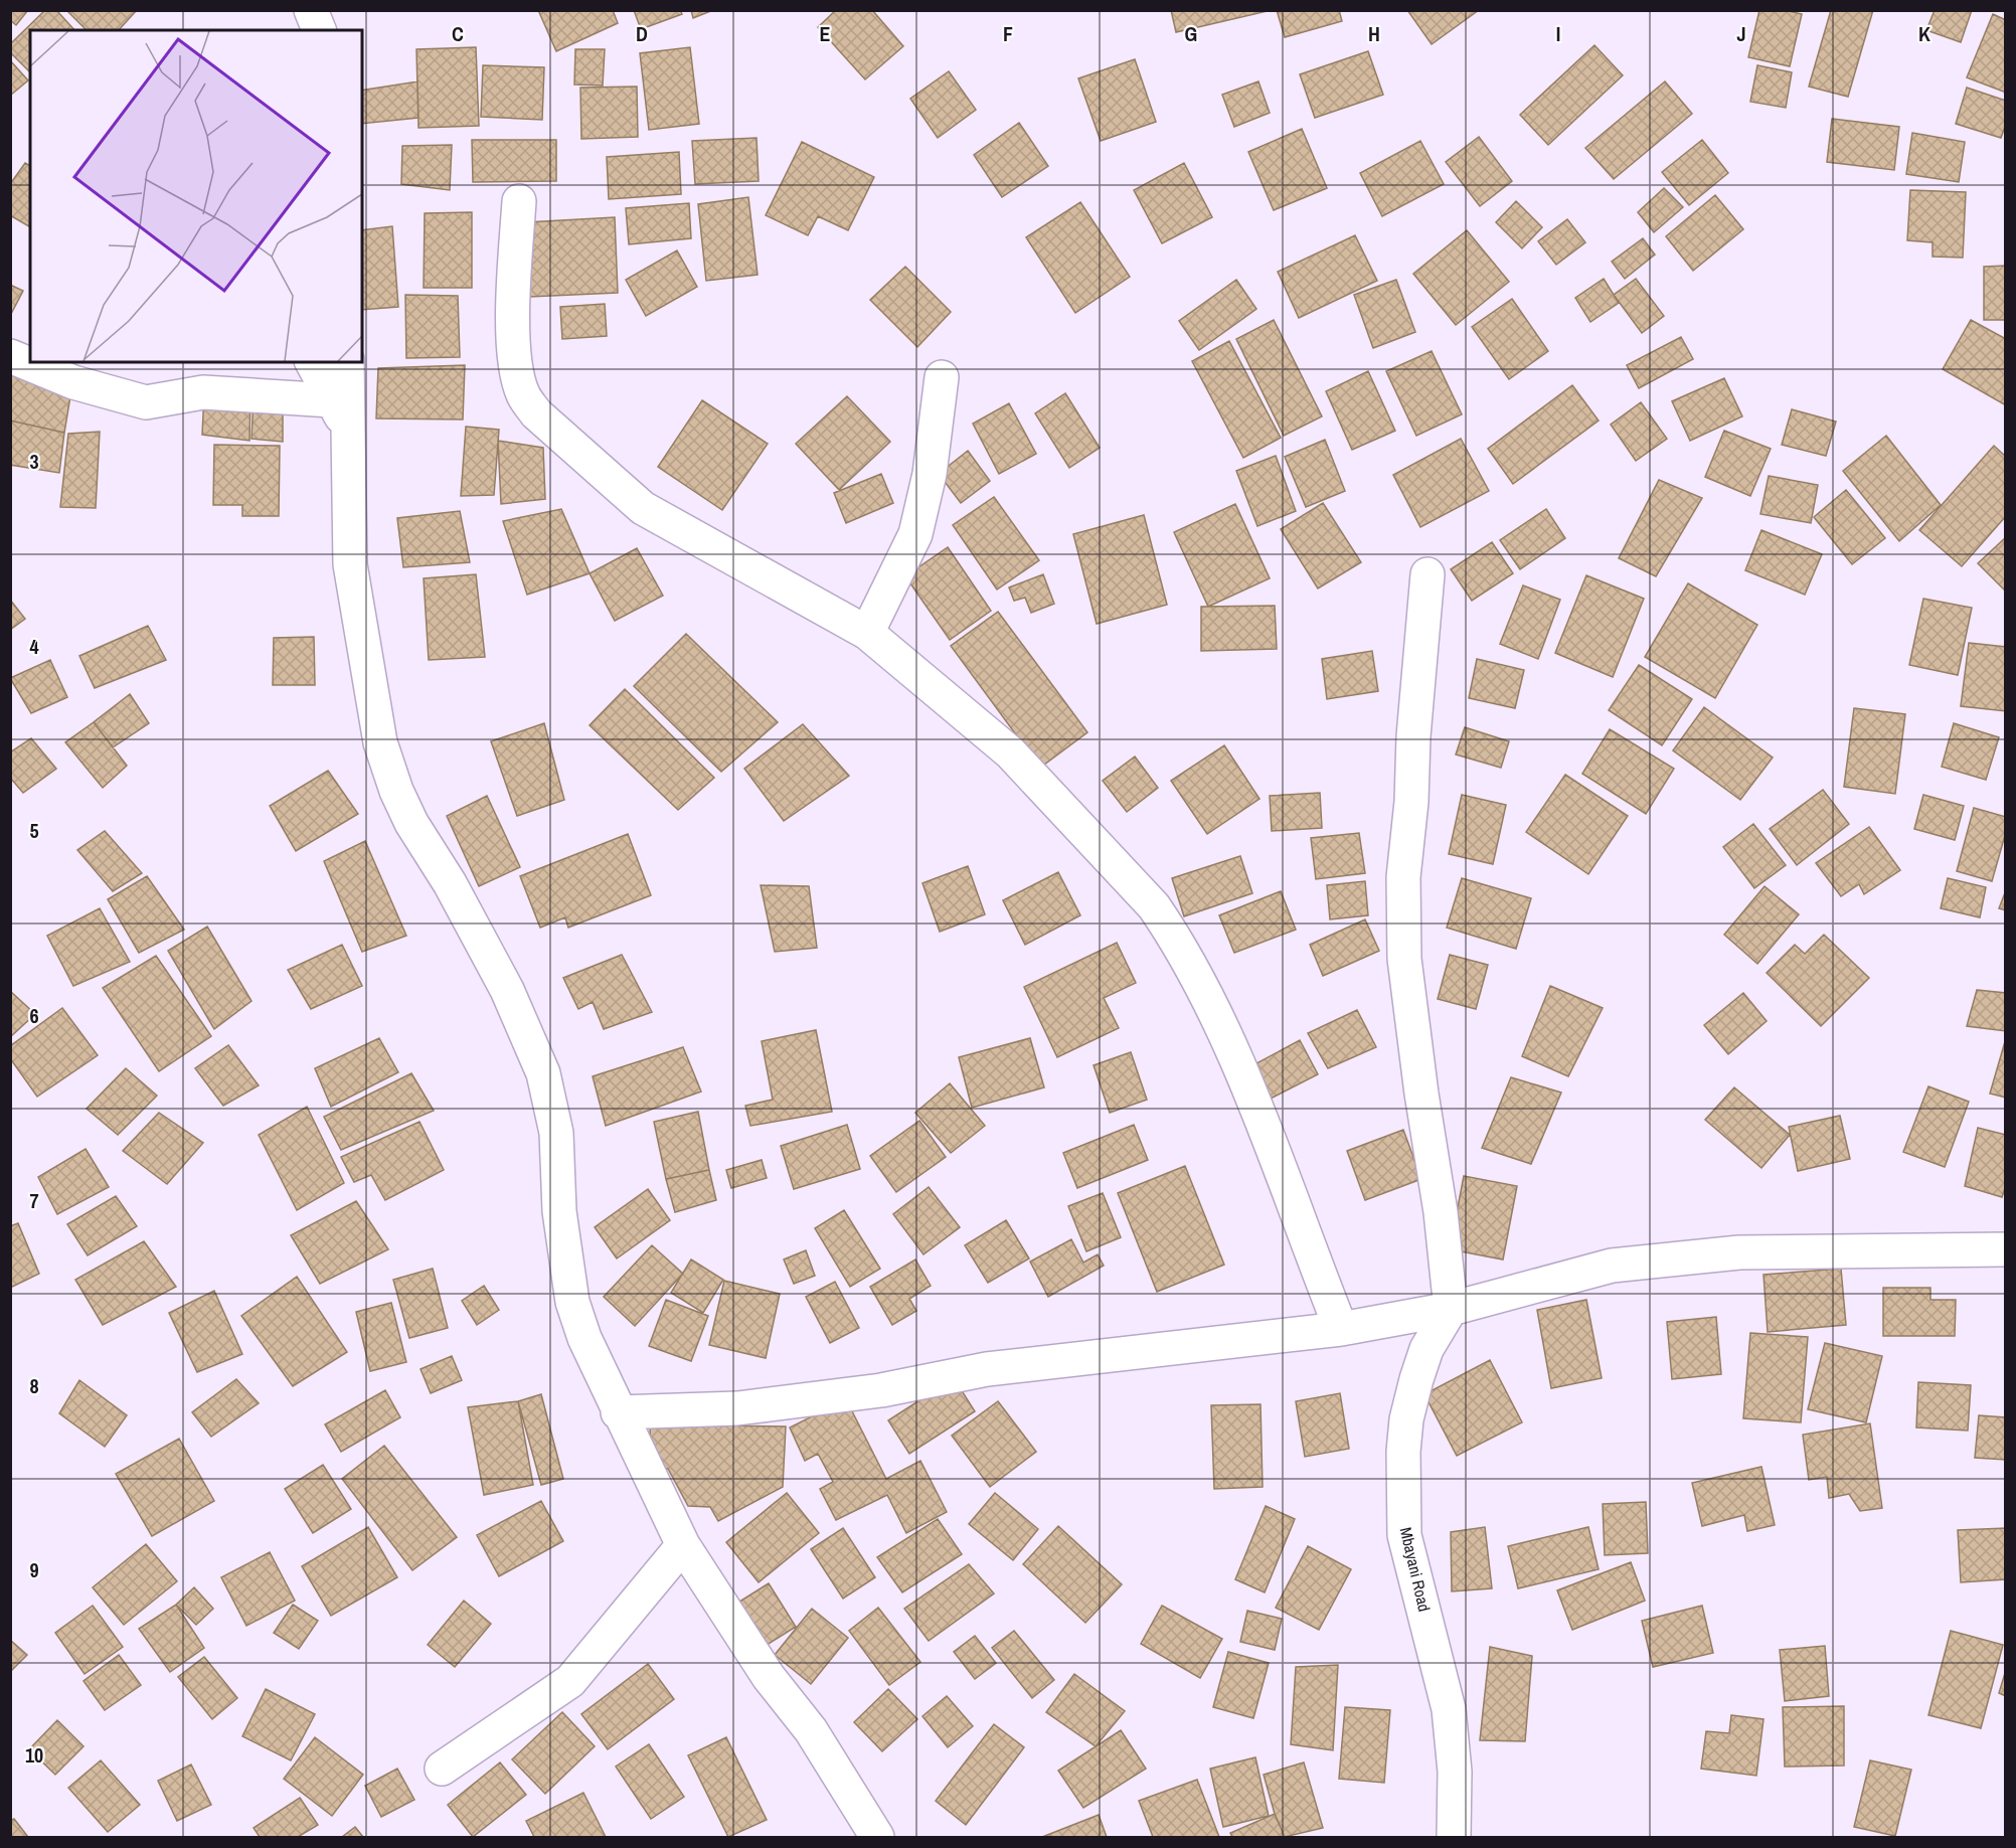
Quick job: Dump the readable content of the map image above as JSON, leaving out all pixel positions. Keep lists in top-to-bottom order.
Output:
{
  "streets": {
    "street": ["Mbayani Road"]
  },
  "grid": {
    "columns": [
      "C",
      "D",
      "E",
      "F",
      "G",
      "H",
      "I",
      "J",
      "K"
    ],
    "rows": [
      "3",
      "4",
      "5",
      "6",
      "7",
      "8",
      "9",
      "10"
    ]
  }
}
